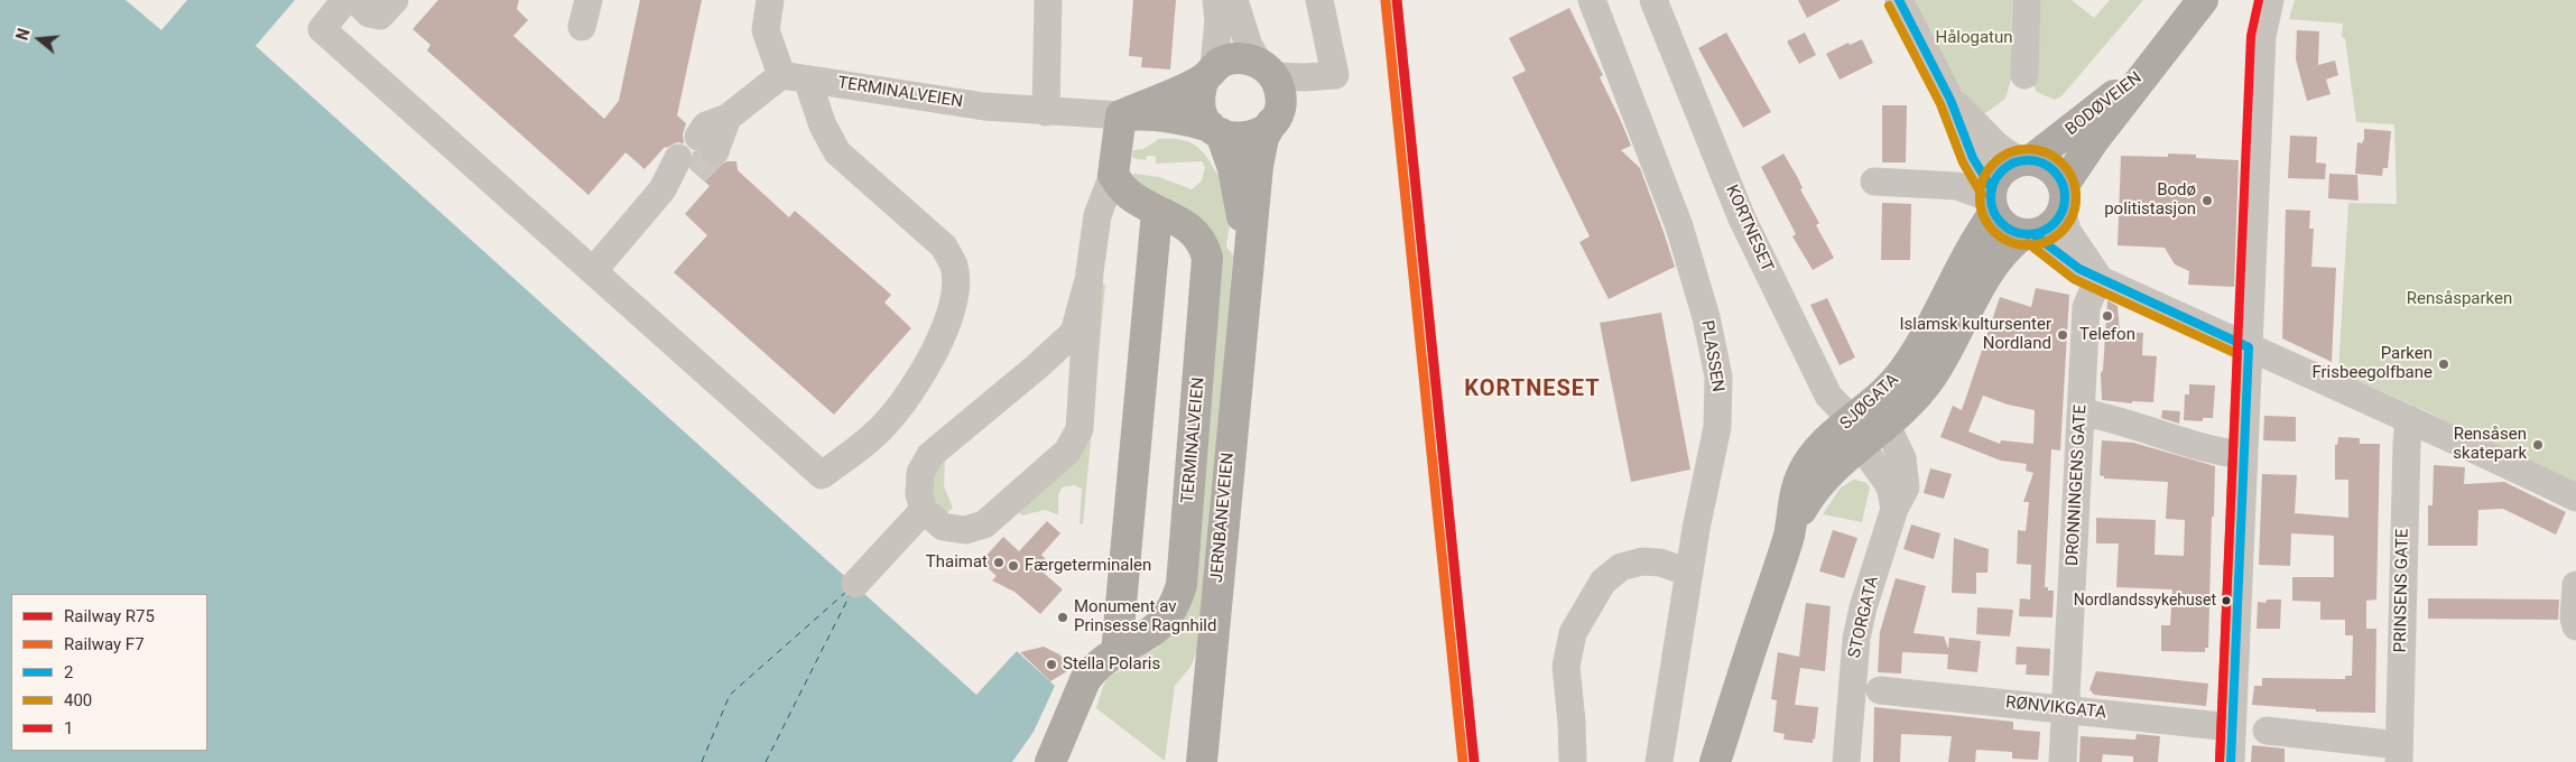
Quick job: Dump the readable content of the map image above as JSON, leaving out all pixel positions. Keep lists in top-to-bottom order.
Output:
{
  "streets": {
    "highway": [
      "TERMINALVEIEN",
      "BODØVEIEN",
      "SJØGATA",
      "JERNBANEVEIEN"
    ],
    "street": [
      "KORTNESET",
      "PLASSEN",
      "DRONNINGENS GATE",
      "PRINSENS GATE",
      "STORGATA",
      "RØNVIKGATA"
    ]
  },
  "crossings": [
    ["TERMINALVEIEN", "JERNBANEVEIEN"],
    ["BODØVEIEN", "SJØGATA"],
    ["KORTNESET", "SJØGATA"],
    ["KORTNESET", "STORGATA"],
    ["SJØGATA", "STORGATA"],
    ["DRONNINGENS GATE", "RØNVIKGATA"]
  ],
  "districts": ["KORTNESET"],
  "parks": ["Hålogatun", "Rensåsparken"],
  "places": [
    "Bodø politistasjon",
    "Telefon",
    "Islamsk kultursenter Nordland",
    "Parken Frisbeegolfbane",
    "Rensåsen skatepark",
    "Thaimat",
    "Færgeterminalen",
    "Nordlandssykehuset",
    "Monument av Prinsesse Ragnhild",
    "Stella Polaris"
  ],
  "lines": [
    "rail line R75",
    "transit line 2",
    "transit line 1",
    "rail line F7",
    "transit line 400"
  ],
  "legend": [
    "Railway R75",
    "Railway F7",
    "2",
    "400",
    "1"
  ],
  "north": "left"
}
